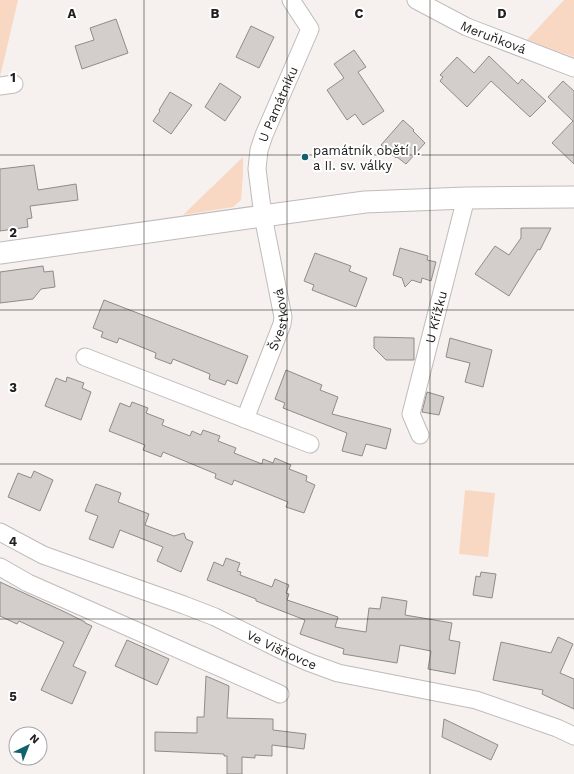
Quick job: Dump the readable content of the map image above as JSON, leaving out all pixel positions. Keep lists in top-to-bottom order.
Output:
{
  "streets": {
    "street": [
      "Meruňková",
      "U Památníku",
      "U Křížku",
      "Švestková",
      "Ve Višňovce"
    ]
  },
  "crossings": [
    ["U Památníku", "Švestková"]
  ],
  "places": ["památník obětí I. a II. sv. války"],
  "north": "top right",
  "grid": {
    "columns": [
      "A",
      "B",
      "C",
      "D"
    ],
    "rows": [
      "1",
      "2",
      "3",
      "4",
      "5"
    ]
  }
}
